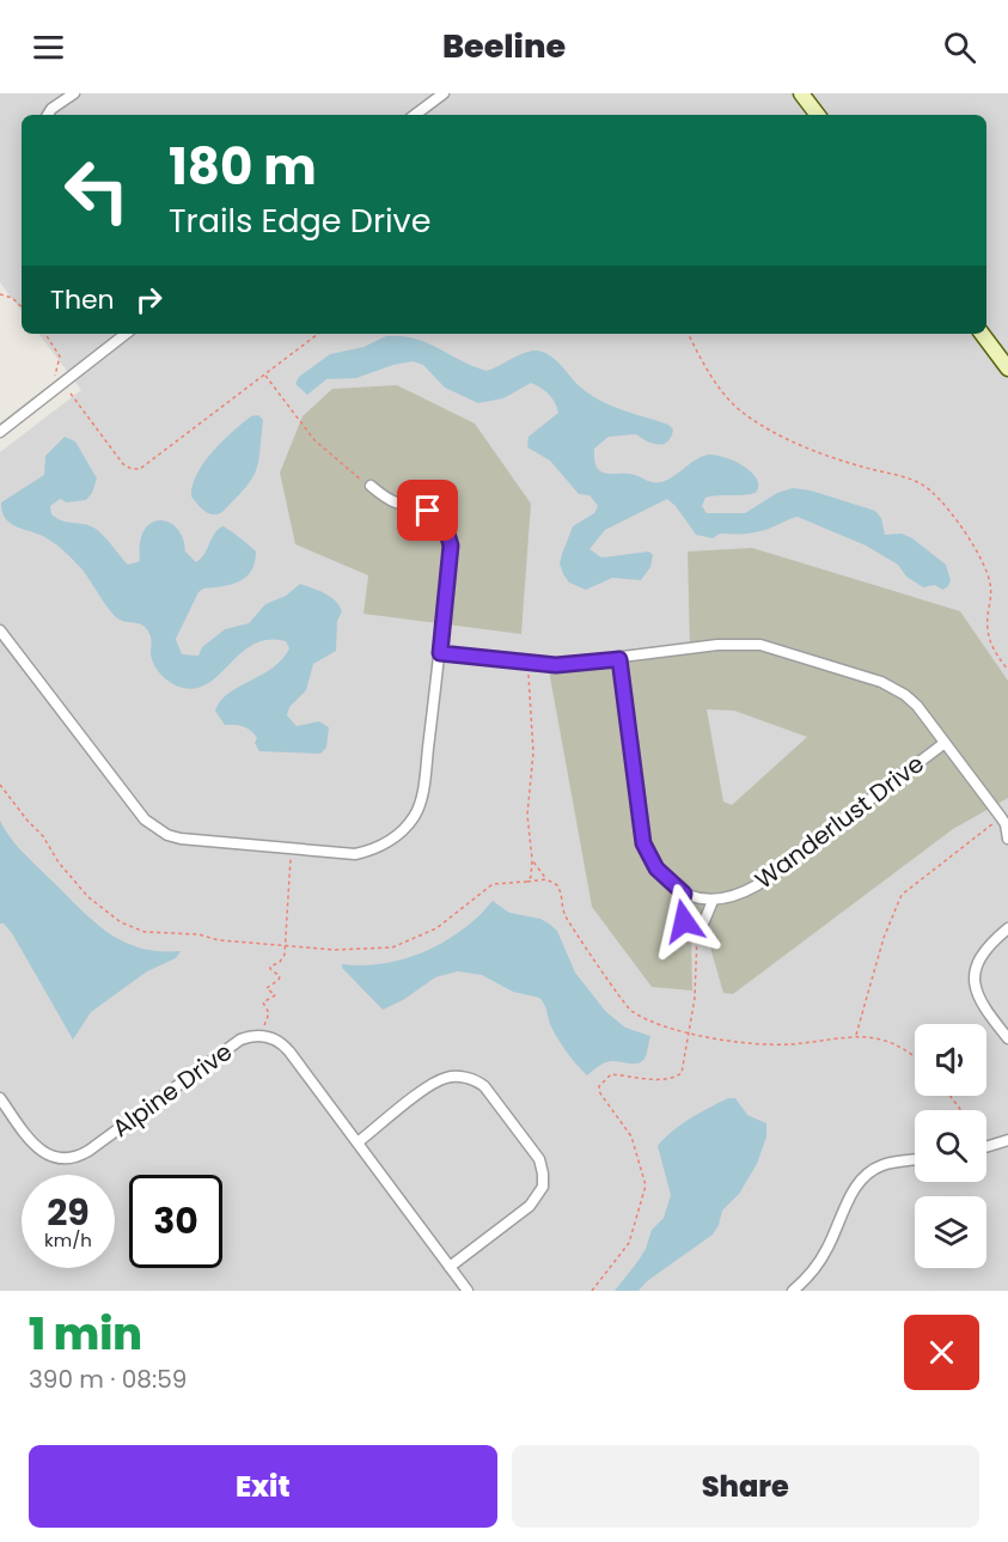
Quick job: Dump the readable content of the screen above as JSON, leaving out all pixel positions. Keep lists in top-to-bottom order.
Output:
{
  "streets": {
    "street": ["Wanderlust Drive", "Alpine Drive"]
  },
  "page": {
    "header": "Beeline",
    "turn": ["180 m", "Trails Edge Drive"],
    "then": "Then",
    "speed": "29 km/h",
    "limit": "30",
    "heading": ["1 min", "390 m · 08:59"],
    "buttons": ["Exit", "Share"]
  }
}
